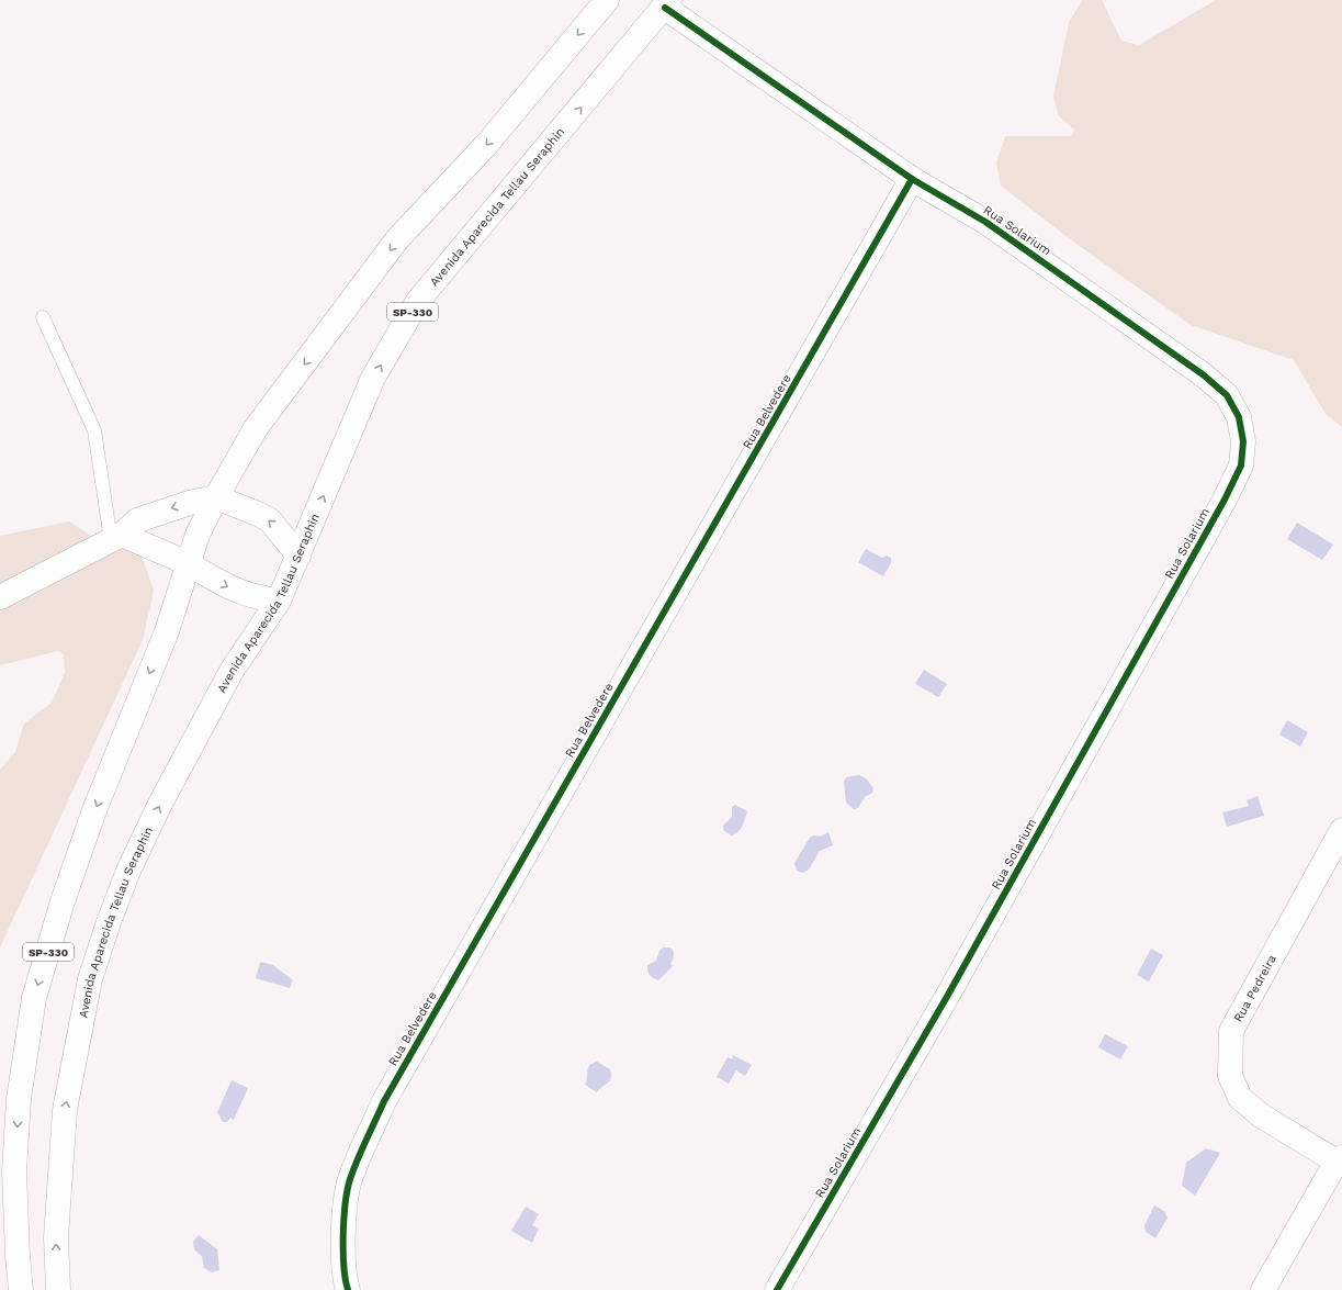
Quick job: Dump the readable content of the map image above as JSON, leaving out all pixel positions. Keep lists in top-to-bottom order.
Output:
{
  "streets": {
    "street": [
      "Avenida Aparecida Tellau Seraphin",
      "Rua Solarium",
      "SP-330",
      "Rua Belvedere",
      "Rua Pedreira"
    ]
  },
  "crossings": [
    ["Avenida Aparecida Tellau Seraphin", "Rua Solarium"],
    ["Rua Solarium", "Rua Belvedere"]
  ]
}
